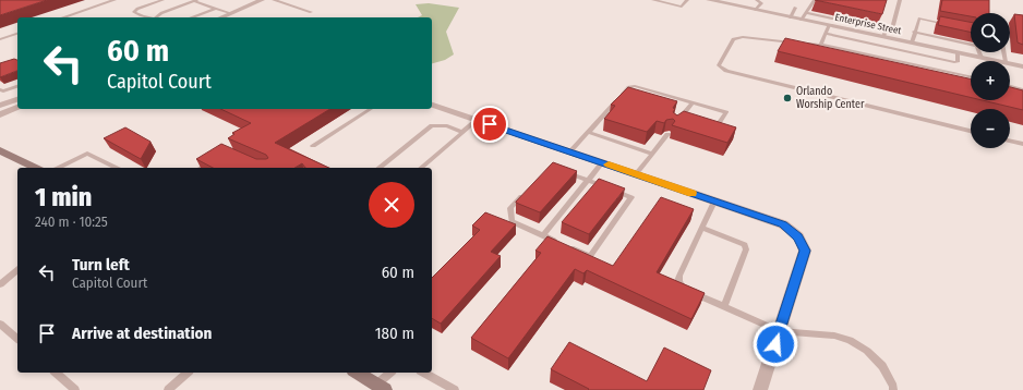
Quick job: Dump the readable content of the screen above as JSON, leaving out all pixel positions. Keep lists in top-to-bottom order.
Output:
{
  "streets": {
    "street": ["Enterprise Street"]
  },
  "places": ["Orlando Worship Center"],
  "page": {
    "map_buttons": ["+", "−"],
    "turn": ["60 m", "Capitol Court"],
    "heading": ["1 min", "240 m · 10:25"],
    "list": [
      {
        "name": "Turn left",
        "note": "Capitol Court",
        "value": "60 m"
      },
      {
        "name": "Arrive at destination",
        "value": "180 m"
      }
    ]
  }
}
